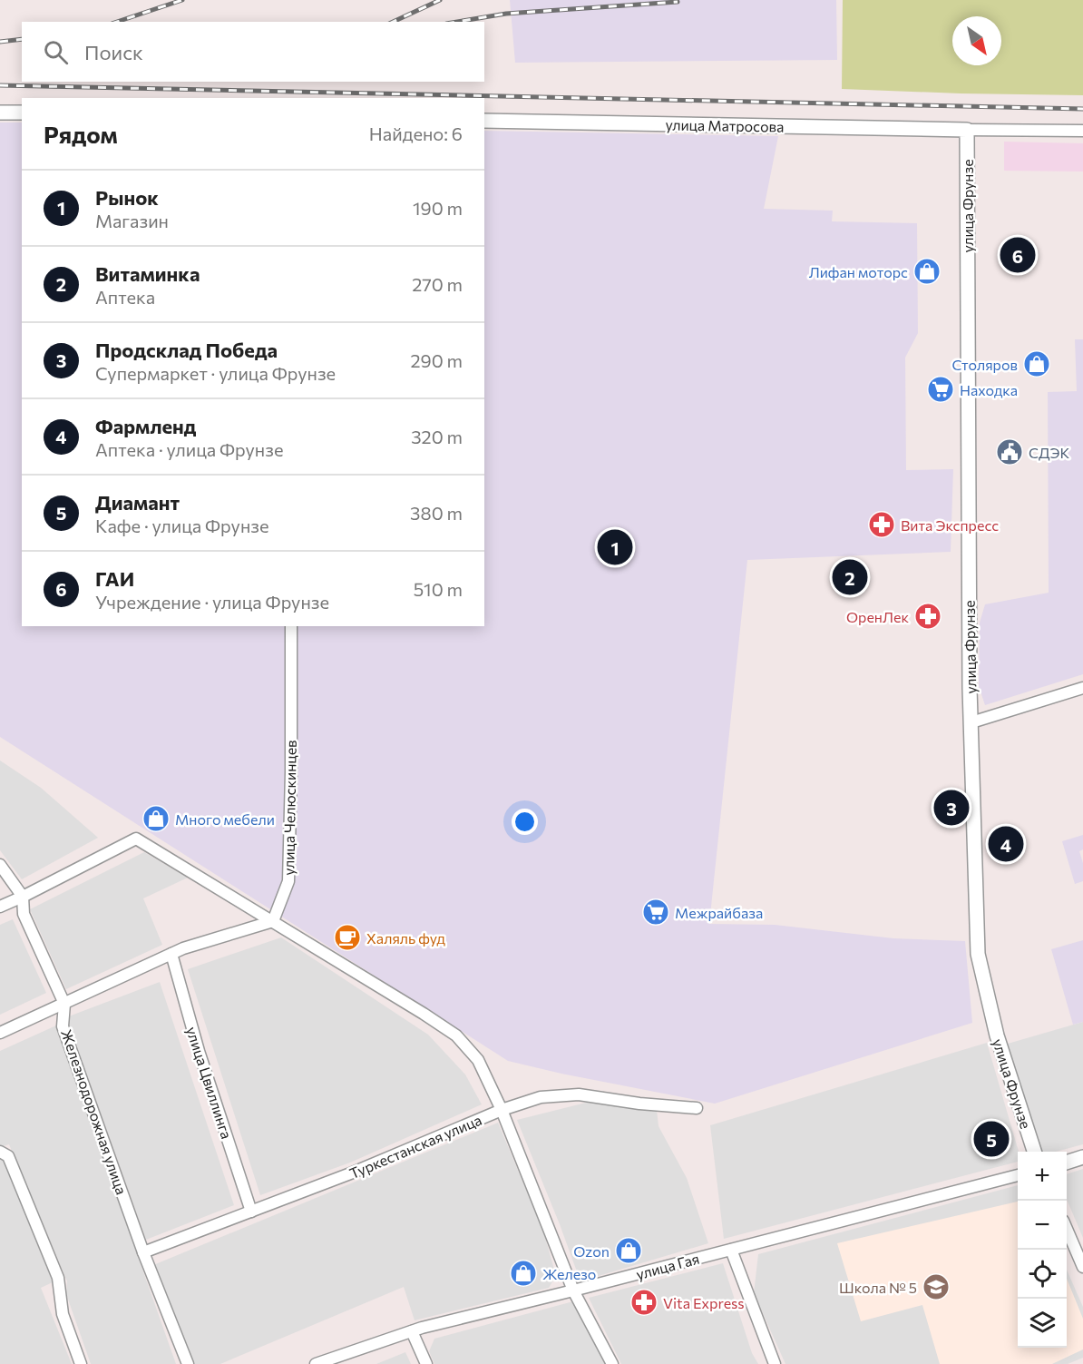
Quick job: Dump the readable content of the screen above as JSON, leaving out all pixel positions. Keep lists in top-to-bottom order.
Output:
{
  "streets": {
    "street": [
      "улица Матросова",
      "улица Фрунзе",
      "улица Челюскинцев",
      "улица Цвиллинга",
      "Железнодорожная улица",
      "Туркестанская улица",
      "улица Гая"
    ]
  },
  "crossings": [
    ["улица Матросова", "улица Фрунзе"],
    ["улица Цвиллинга", "Туркестанская улица"],
    ["Железнодорожная улица", "Туркестанская улица"]
  ],
  "places": {
    "shop": [
      "Лифан моторс",
      "Столяров",
      "Много мебели",
      "Ozon",
      "Железо"
    ],
    "supermarket": ["Находка", "Межрайбаза"],
    "public building": ["СДЭК"],
    "pharmacy": ["Вита Экспресс", "ОренЛек", "Vita Express"],
    "cafe": ["Халяль фуд"],
    "school or university": ["Школа № 5"]
  },
  "north": "bottom right",
  "page": {
    "search": "Поиск",
    "heading": ["Рядом", "Найдено: 6"],
    "list": [
      {
        "mark": "1",
        "name": "Рынок",
        "note": "Магазин",
        "value": "190 m"
      },
      {
        "mark": "2",
        "name": "Витаминка",
        "note": "Аптека",
        "value": "270 m"
      },
      {
        "mark": "3",
        "name": "Продсклад Победа",
        "note": "Супермаркет · улица Фрунзе",
        "value": "290 m"
      },
      {
        "mark": "4",
        "name": "Фармленд",
        "note": "Аптека · улица Фрунзе",
        "value": "320 m"
      },
      {
        "mark": "5",
        "name": "Диамант",
        "note": "Кафе · улица Фрунзе",
        "value": "380 m"
      },
      {
        "mark": "6",
        "name": "ГАИ",
        "note": "Учреждение · улица Фрунзе",
        "value": "510 m"
      }
    ],
    "pins": [
      "6",
      "1",
      "2",
      "3",
      "4",
      "5"
    ],
    "map_buttons": ["+", "−"]
  }
}
